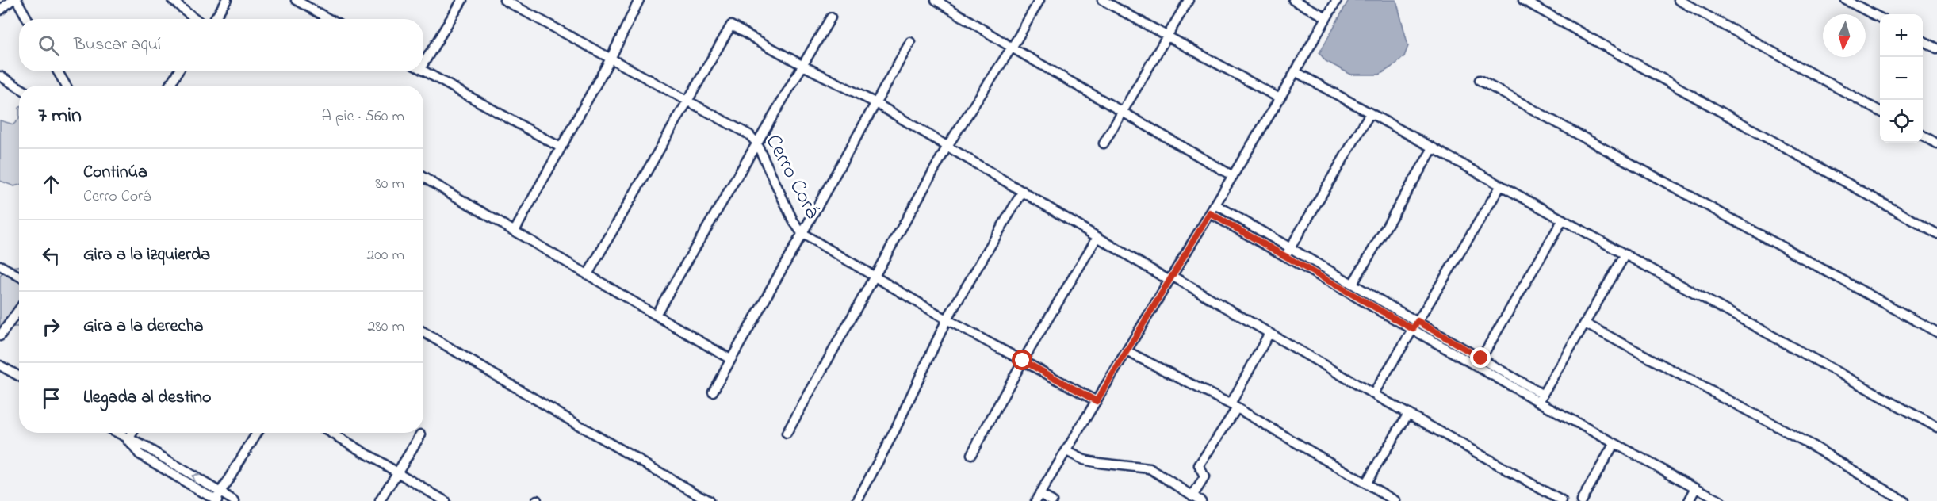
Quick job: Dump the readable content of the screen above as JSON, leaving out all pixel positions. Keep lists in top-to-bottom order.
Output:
{
  "streets": {
    "street": ["Cerro Corá"]
  },
  "north": "bottom",
  "page": {
    "map_buttons": ["+", "−"],
    "search": "Buscar aquí",
    "heading": ["7 min", "A pie · 560 m"],
    "list": [
      ["Continúa", "Cerro Corá", "80 m"],
      ["Gira a la izquierda", "200 m"],
      ["Gira a la derecha", "280 m"],
      "Llegada al destino"
    ]
  }
}
